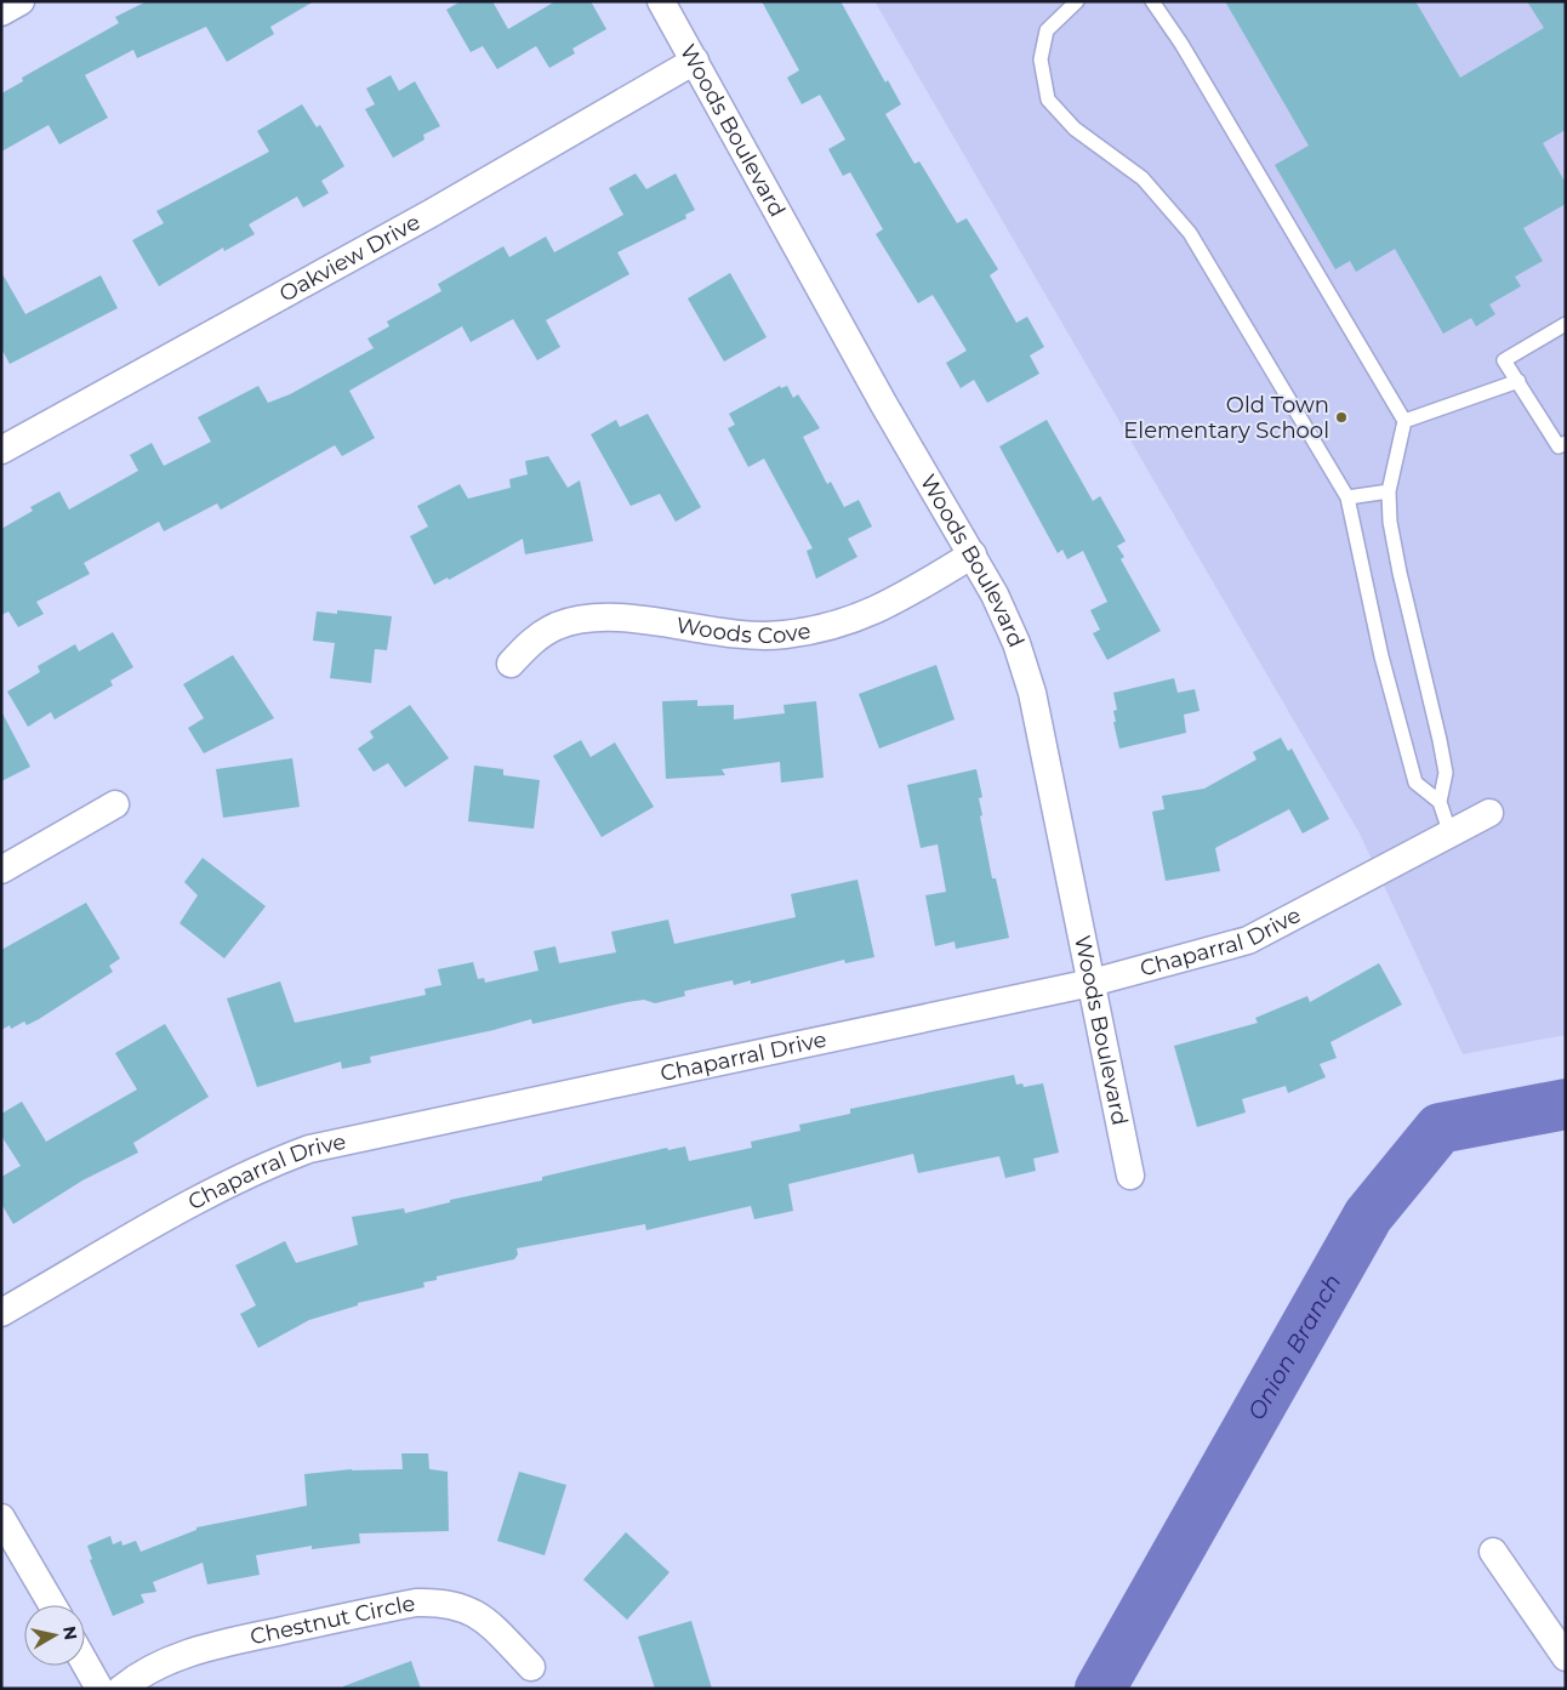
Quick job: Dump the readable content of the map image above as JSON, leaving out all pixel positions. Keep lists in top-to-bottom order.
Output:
{
  "streets": {
    "street": [
      "Woods Boulevard",
      "Oakview Drive",
      "Woods Cove",
      "Chaparral Drive",
      "Chestnut Circle"
    ]
  },
  "crossings": [
    ["Woods Boulevard", "Oakview Drive"],
    ["Woods Boulevard", "Woods Cove"],
    ["Woods Boulevard", "Chaparral Drive"]
  ],
  "water": ["Onion Branch"],
  "places": ["Old Town Elementary School"],
  "north": "right"
}
